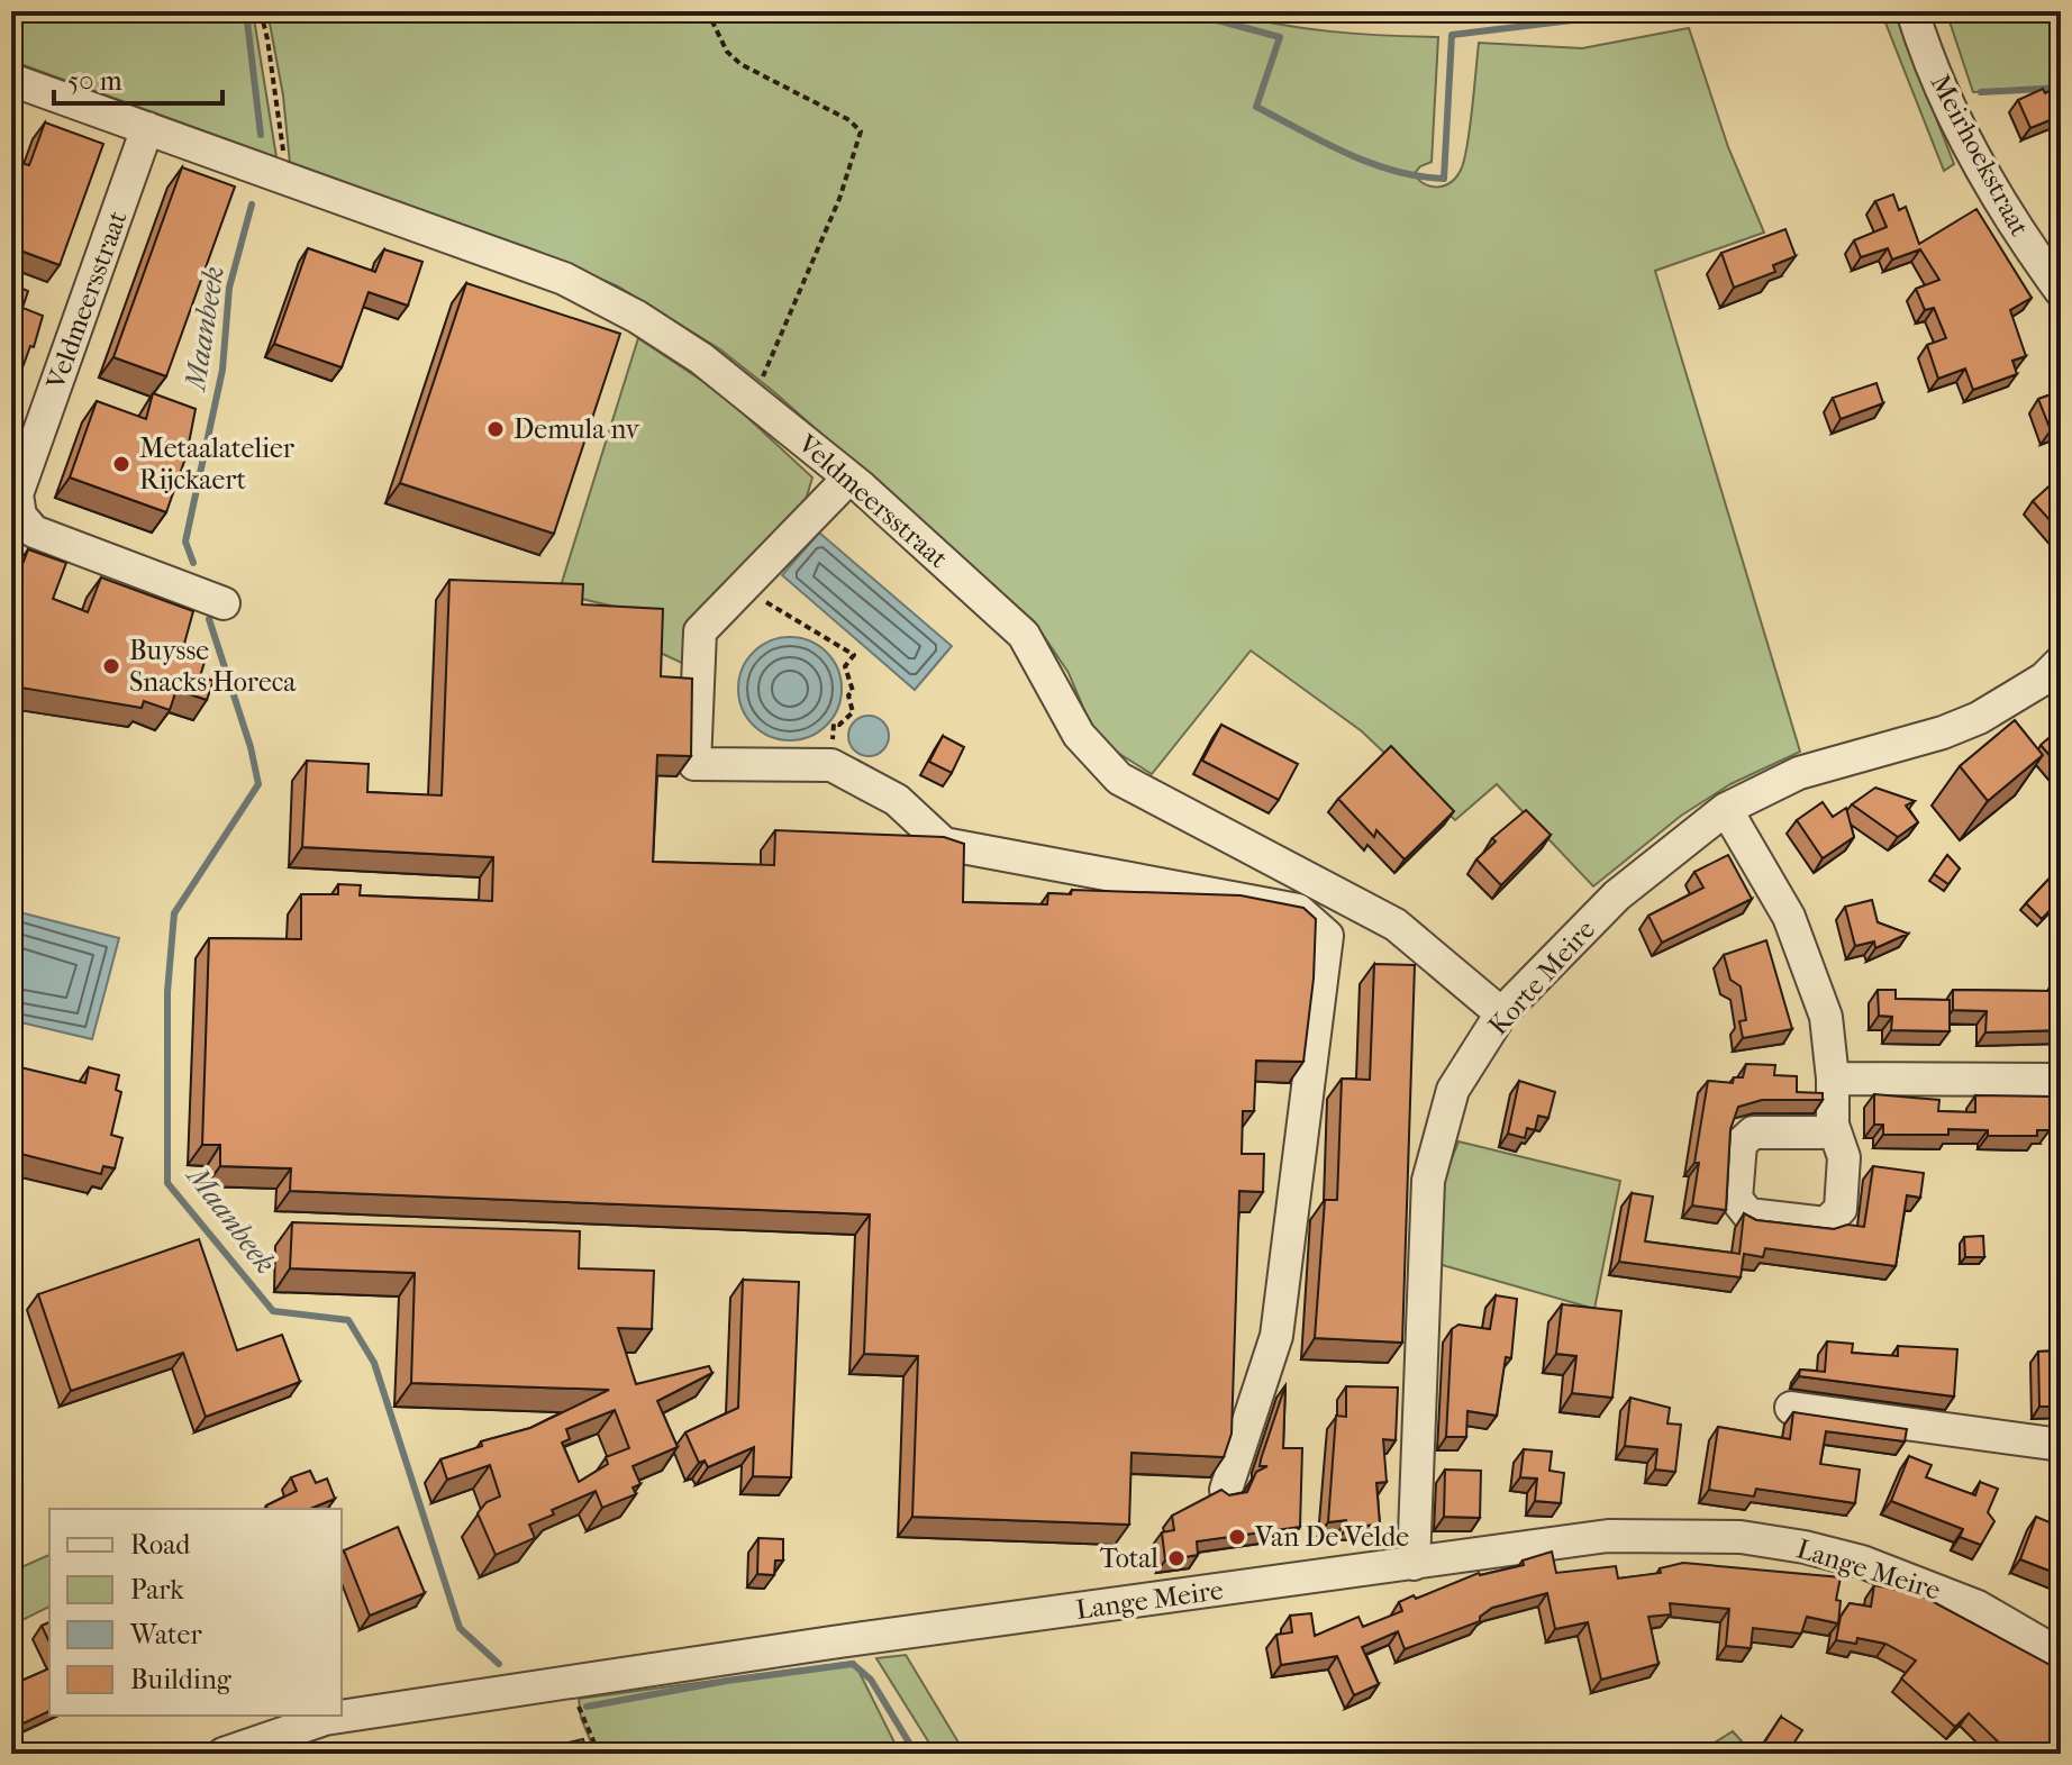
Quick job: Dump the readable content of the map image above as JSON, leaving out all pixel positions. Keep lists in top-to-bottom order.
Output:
{
  "streets": {
    "street": [
      "Meirhoekstraat",
      "Veldmeersstraat",
      "Korte Meire",
      "Lange Meire"
    ]
  },
  "crossings": [
    ["Veldmeersstraat", "Korte Meire"],
    ["Korte Meire", "Lange Meire"]
  ],
  "water": ["Maanbeek"],
  "places": [
    "Demula nv",
    "Metaalatelier Rijckaert",
    "Buysse Snacks Horeca",
    "Van De Velde",
    "Total"
  ],
  "legend": [
    "Road",
    "Park",
    "Water",
    "Building"
  ],
  "scale_bar": "50 m"
}
